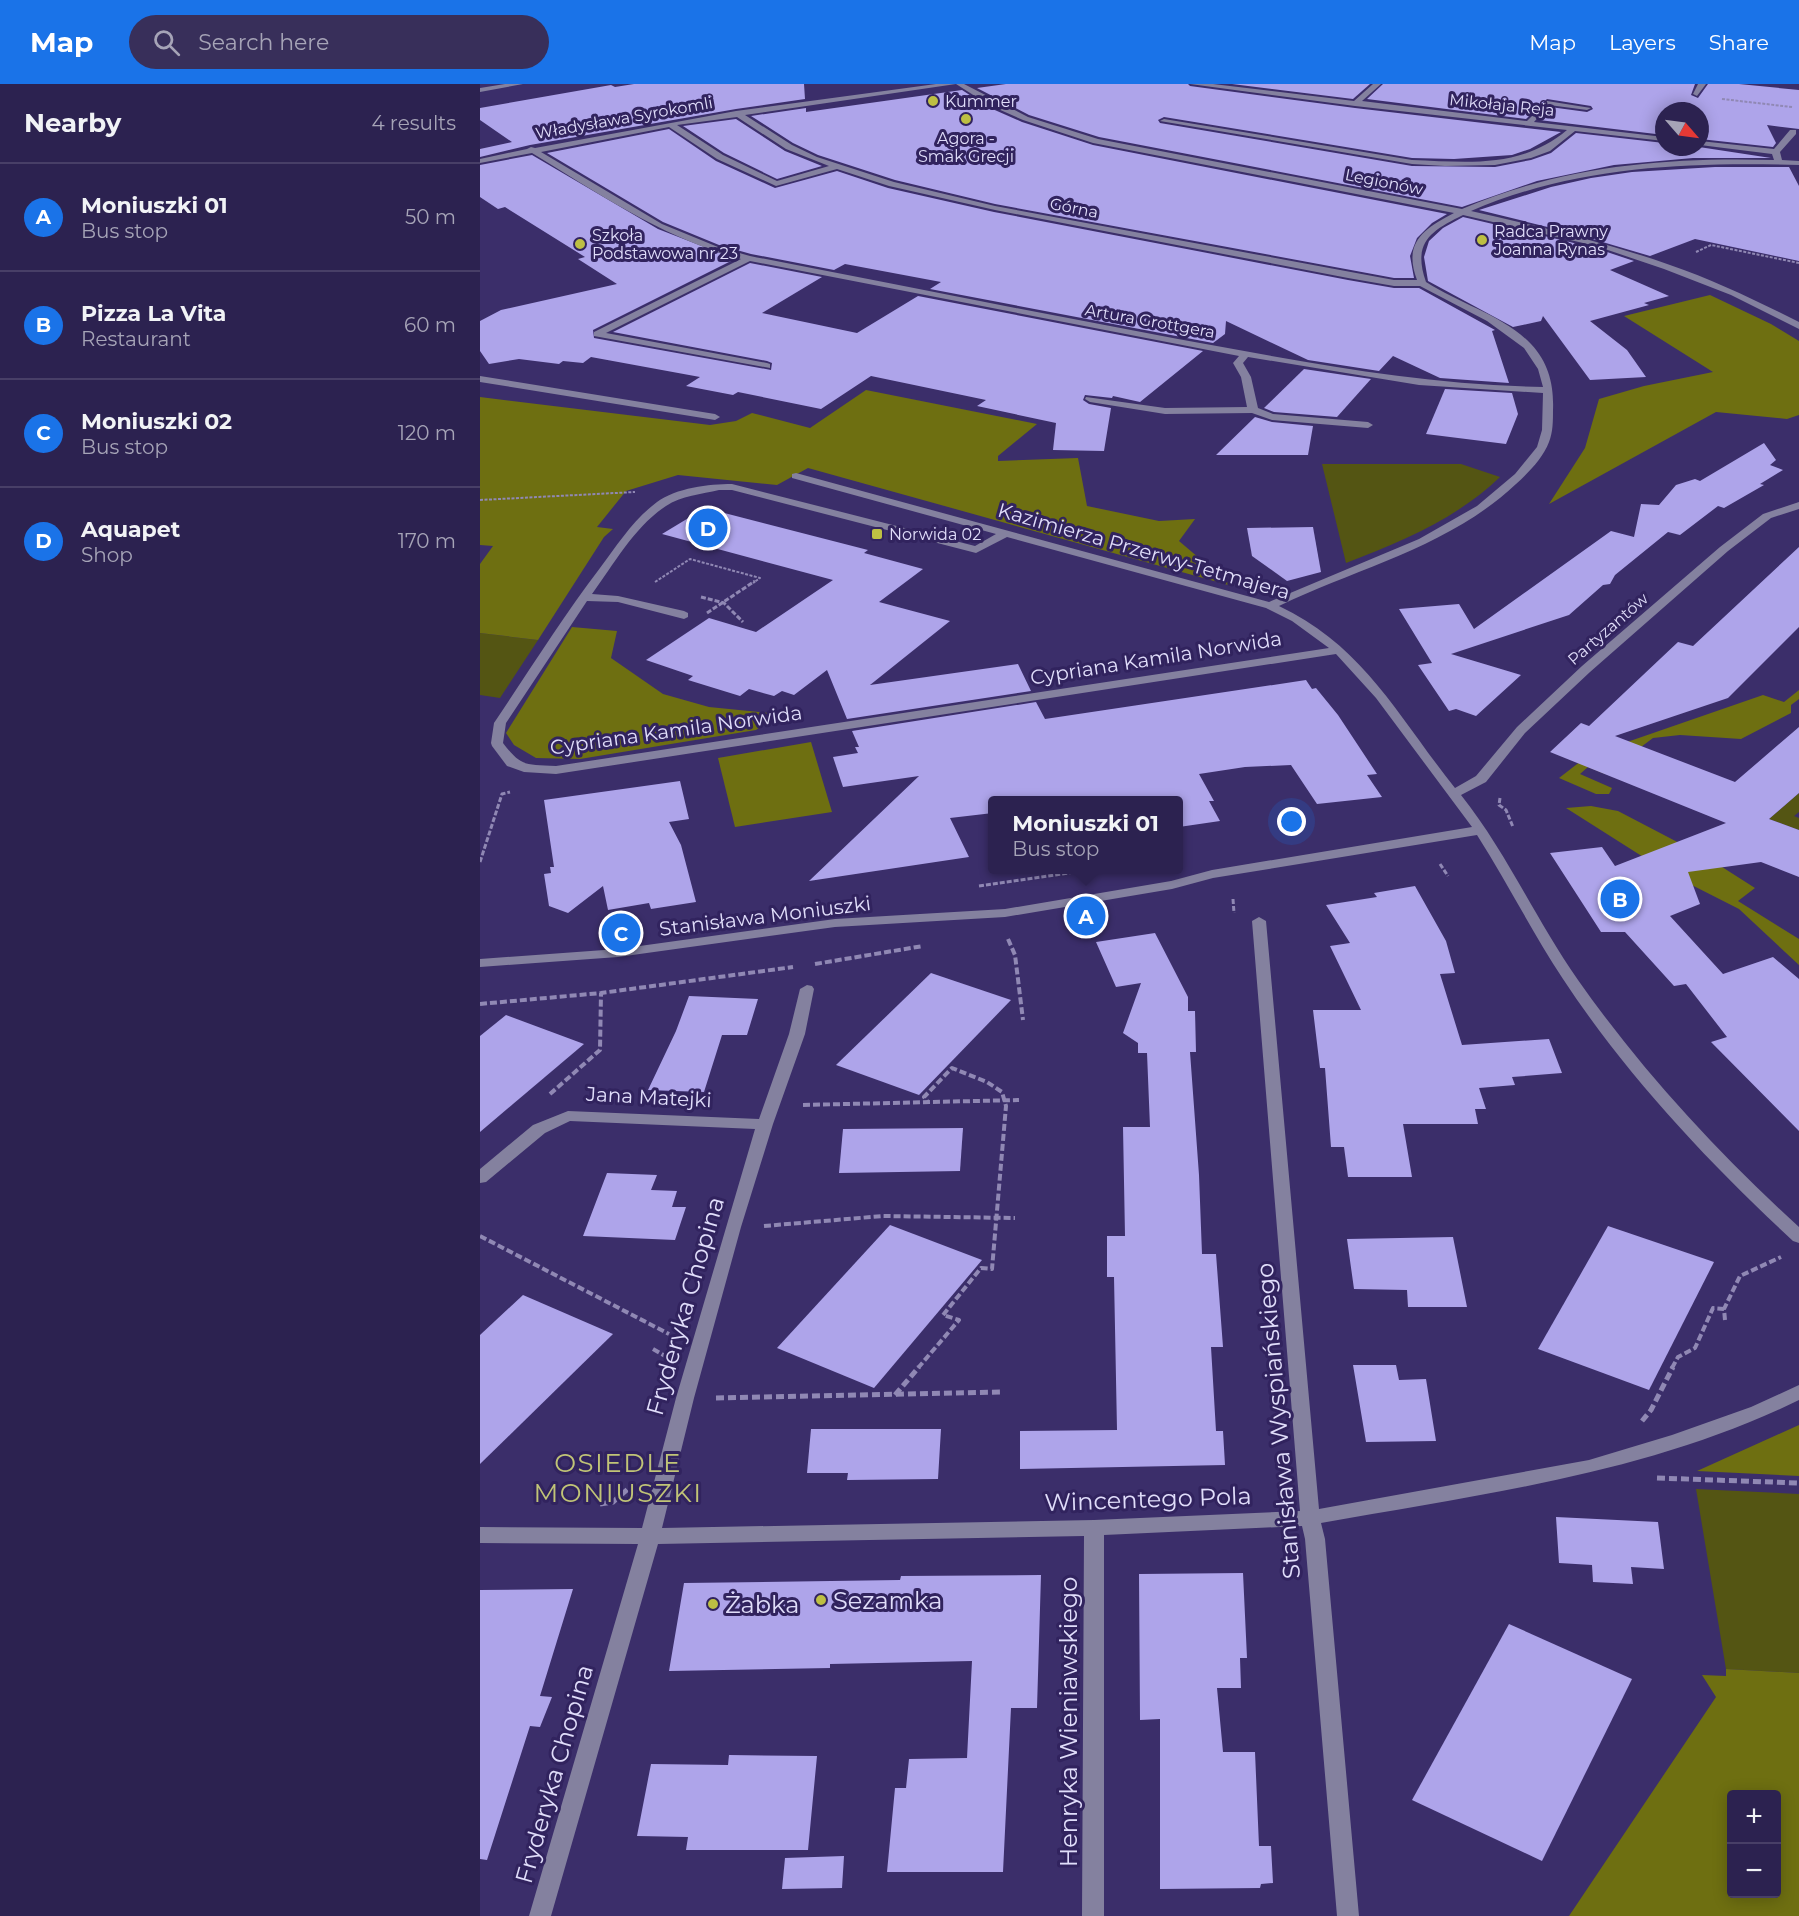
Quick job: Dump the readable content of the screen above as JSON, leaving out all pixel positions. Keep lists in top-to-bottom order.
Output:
{
  "streets": {
    "street": [
      "Mikołaja Reja",
      "Władysława Syrokomli",
      "Legionów",
      "Górna",
      "Artura Grottgera",
      "Kazimierza Przerwy-Tetmajera",
      "Partyzantów",
      "Cypriana Kamila Norwida",
      "Stanisława Moniuszki",
      "Jana Matejki",
      "Fryderyka Chopina",
      "Stanisława Wyspiańskiego",
      "Wincentego Pola",
      "Henryka Wieniawskiego"
    ]
  },
  "crossings": [
    ["Władysława Syrokomli", "Górna"],
    ["Władysława Syrokomli", "Artura Grottgera"],
    ["Kazimierza Przerwy-Tetmajera", "Partyzantów"],
    ["Kazimierza Przerwy-Tetmajera", "Cypriana Kamila Norwida"],
    ["Kazimierza Przerwy-Tetmajera", "Stanisława Moniuszki"],
    ["Jana Matejki", "Fryderyka Chopina"],
    ["Fryderyka Chopina", "Wincentego Pola"],
    ["Stanisława Wyspiańskiego", "Wincentego Pola"],
    ["Wincentego Pola", "Henryka Wieniawskiego"]
  ],
  "districts": ["OSIEDLE MONIUSZKI"],
  "places": {
    "other": [
      "Kummer",
      "Agora - Smak Grecji",
      "Radca Prawny Joanna Rynas",
      "Szkoła Podstawowa nr 23",
      "Sezamka",
      "Żabka"
    ],
    "transit": ["Norwida 02"]
  },
  "north": "bottom right",
  "page": {
    "header": "Map",
    "search": "Search here",
    "nav": ["Map", "Layers", "Share"],
    "heading": ["Nearby", "4 results"],
    "list": [
      {
        "mark": "A",
        "name": "Moniuszki 01",
        "note": "Bus stop",
        "value": "50 m"
      },
      {
        "mark": "B",
        "name": "Pizza La Vita",
        "note": "Restaurant",
        "value": "60 m"
      },
      {
        "mark": "C",
        "name": "Moniuszki 02",
        "note": "Bus stop",
        "value": "120 m"
      },
      {
        "mark": "D",
        "name": "Aquapet",
        "note": "Shop",
        "value": "170 m"
      }
    ],
    "pins": [
      "D",
      "B",
      "A",
      "C"
    ],
    "popup": ["Moniuszki 01", "Bus stop"],
    "map_buttons": ["+", "−"]
  }
}
